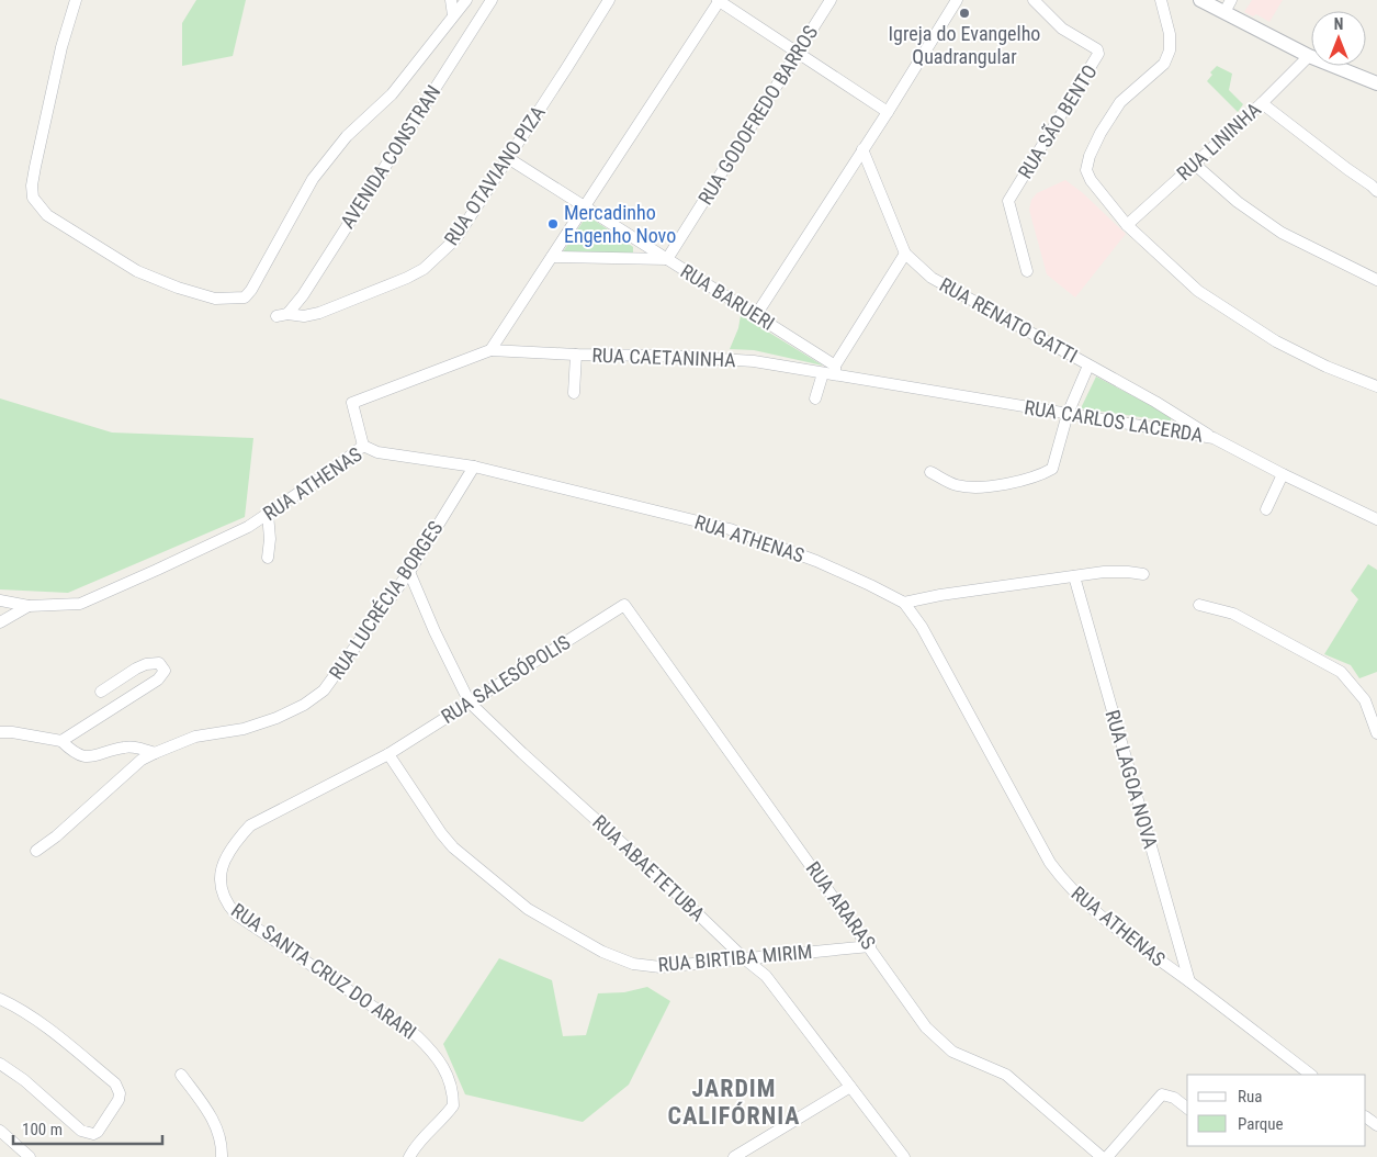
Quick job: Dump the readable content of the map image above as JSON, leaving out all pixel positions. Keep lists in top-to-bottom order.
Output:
{
  "streets": {
    "street": [
      "RUA GODOFREDO BARROS",
      "RUA SÃO BENTO",
      "RUA LININHA",
      "AVENIDA CONSTRAN",
      "RUA OTAVIANO PIZA",
      "RUA BARUERI",
      "RUA RENATO GATTI",
      "RUA CAETANINHA",
      "RUA CARLOS LACERDA",
      "RUA ATHENAS",
      "RUA LUCRÉCIA BORGES",
      "RUA SALESÓPOLIS",
      "RUA LAGOA NOVA",
      "RUA ABAETETUBA",
      "RUA ARARAS",
      "RUA BIRTIBA MIRIM",
      "RUA SANTA CRUZ DO ARARI"
    ]
  },
  "crossings": [
    ["RUA GODOFREDO BARROS", "RUA BARUERI"],
    ["AVENIDA CONSTRAN", "RUA OTAVIANO PIZA"],
    ["RUA OTAVIANO PIZA", "RUA BARUERI"],
    ["RUA BARUERI", "RUA CAETANINHA"],
    ["RUA BARUERI", "RUA CARLOS LACERDA"],
    ["RUA RENATO GATTI", "RUA CARLOS LACERDA"],
    ["RUA CAETANINHA", "RUA CARLOS LACERDA"],
    ["RUA ATHENAS", "RUA LUCRÉCIA BORGES"],
    ["RUA ATHENAS", "RUA LAGOA NOVA"],
    ["RUA LUCRÉCIA BORGES", "RUA ABAETETUBA"],
    ["RUA SALESÓPOLIS", "RUA ABAETETUBA"],
    ["RUA SALESÓPOLIS", "RUA ARARAS"],
    ["RUA SALESÓPOLIS", "RUA BIRTIBA MIRIM"],
    ["RUA SALESÓPOLIS", "RUA SANTA CRUZ DO ARARI"],
    ["RUA ABAETETUBA", "RUA BIRTIBA MIRIM"],
    ["RUA ARARAS", "RUA BIRTIBA MIRIM"],
    ["RUA BIRTIBA MIRIM", "RUA SANTA CRUZ DO ARARI"]
  ],
  "districts": ["JARDIM CALIFÓRNIA"],
  "places": ["Igreja do Evangelho Quadrangular", "Mercadinho Engenho Novo"],
  "legend": ["Rua", "Parque"],
  "scale_bar": "100 m",
  "north": "top"
}
